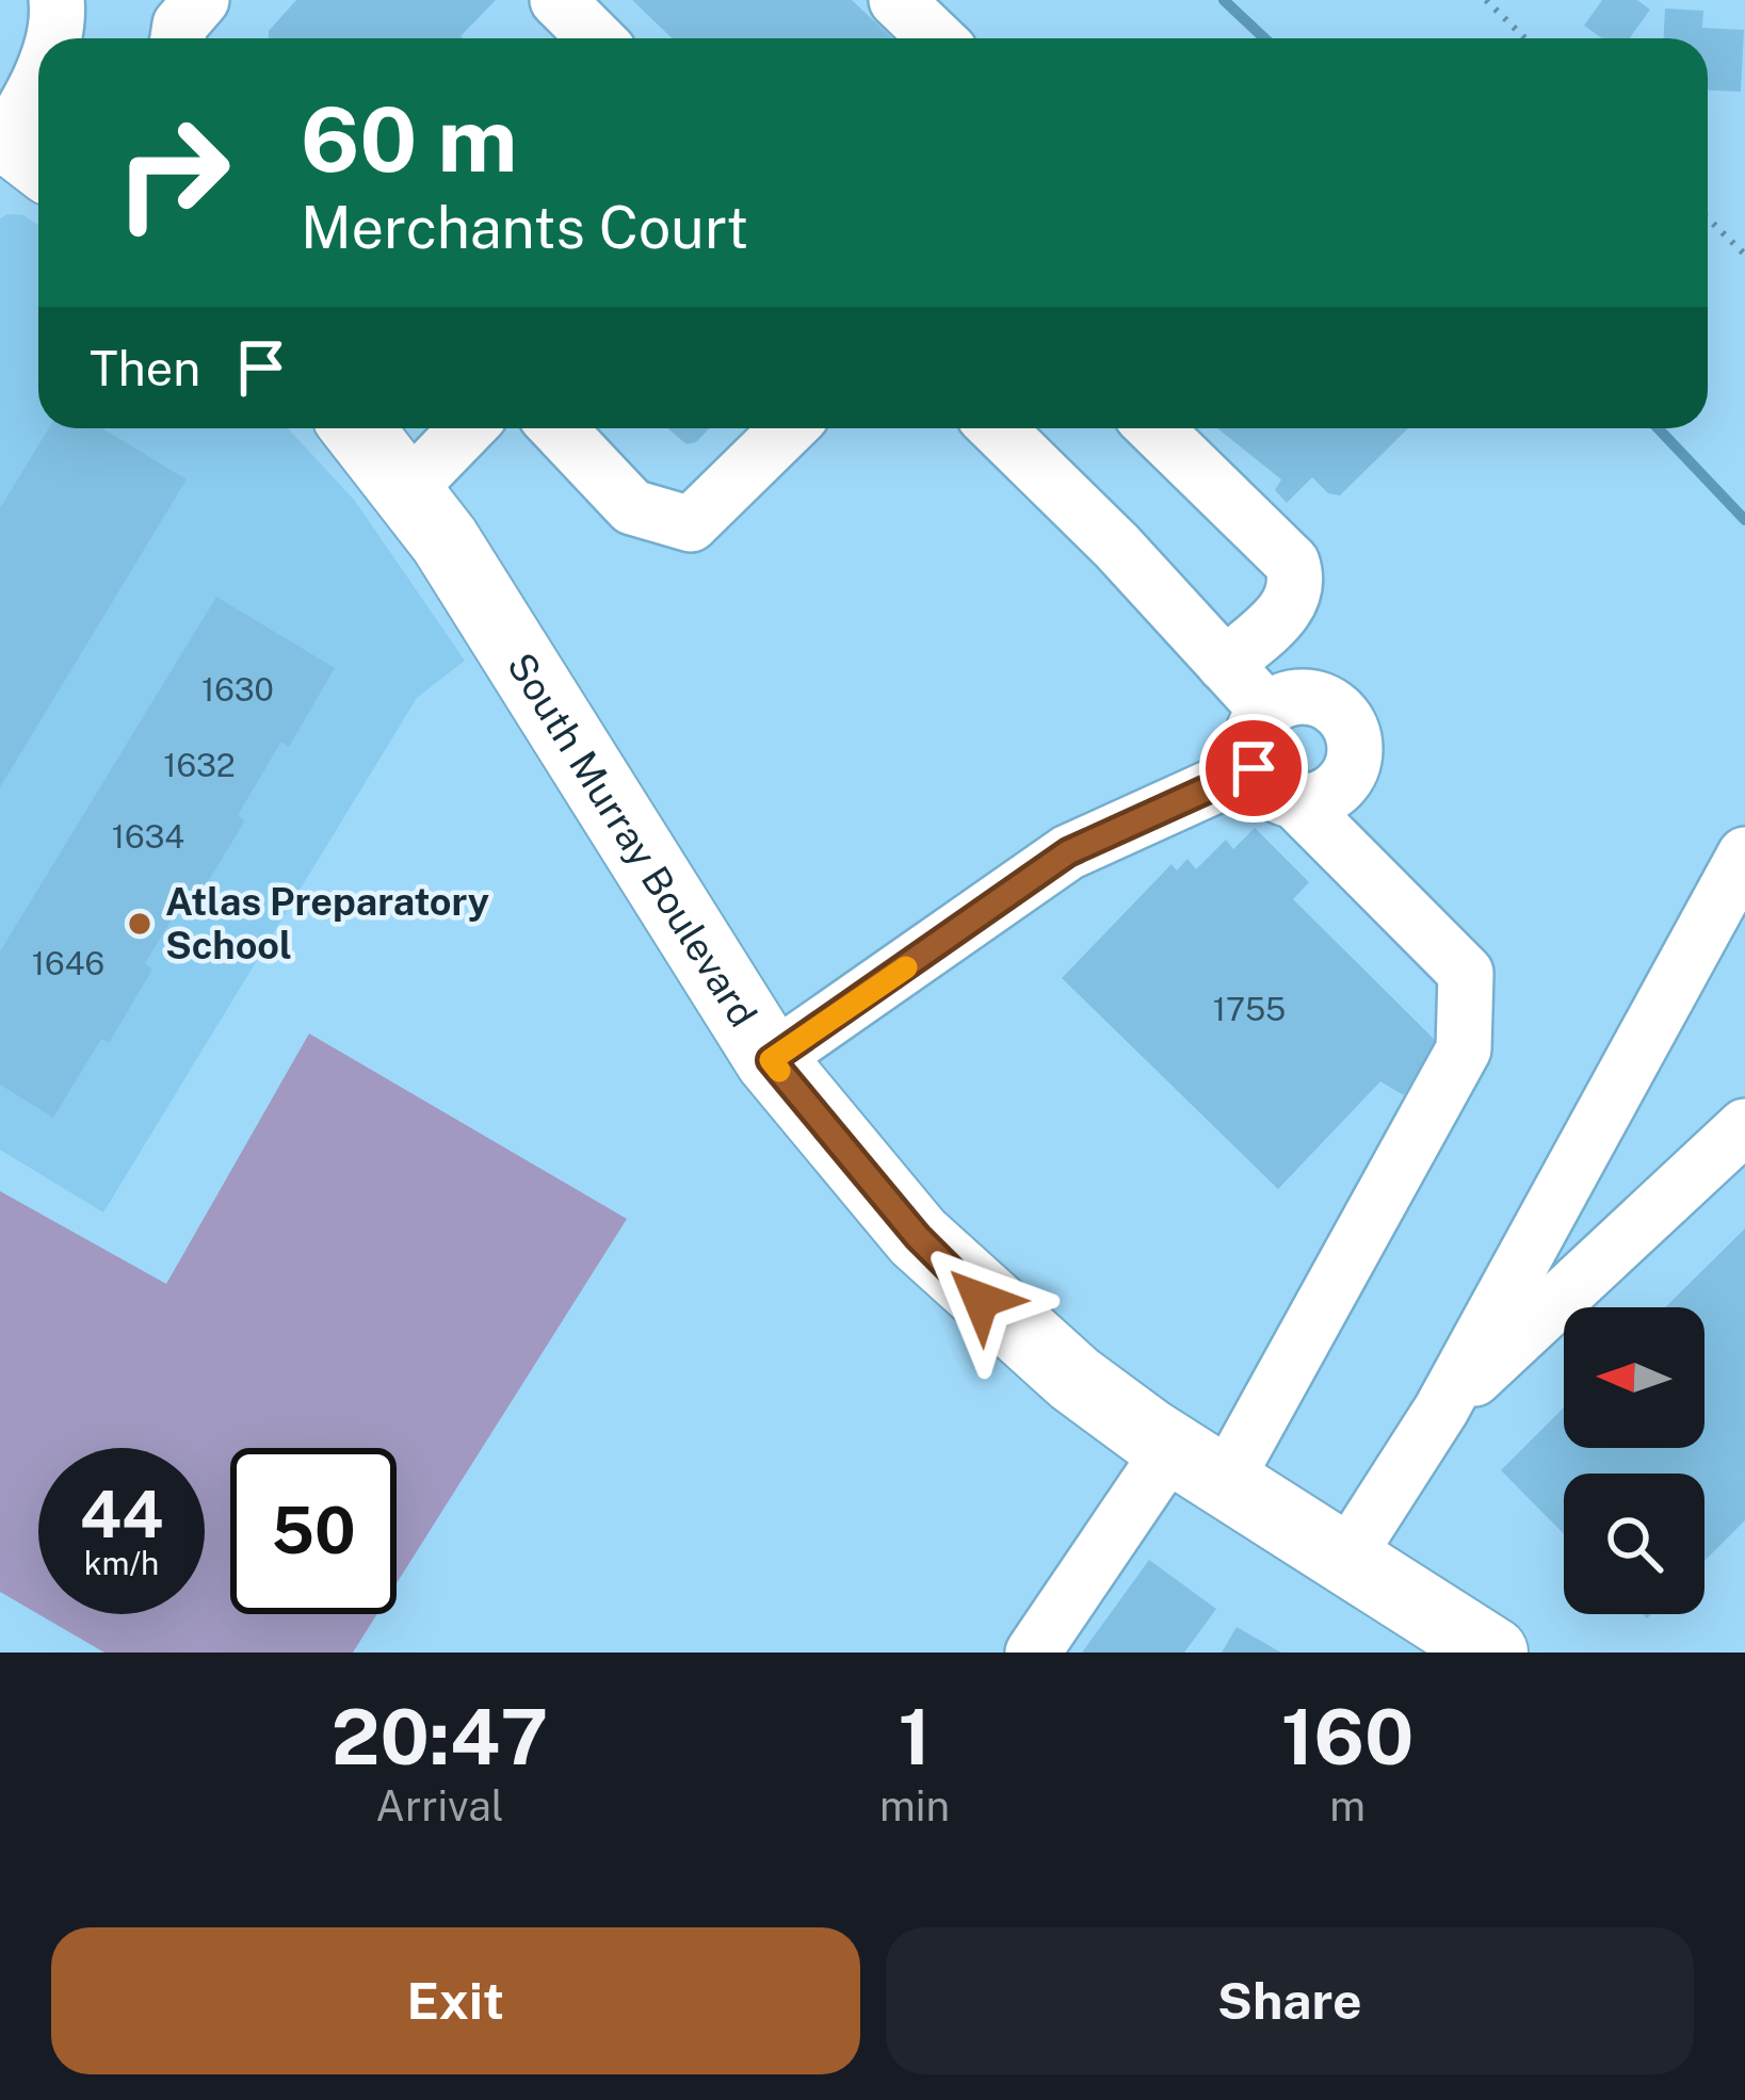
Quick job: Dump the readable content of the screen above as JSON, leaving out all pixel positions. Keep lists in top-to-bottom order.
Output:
{
  "streets": {
    "main road": ["South Murray Boulevard"]
  },
  "places": ["Atlas Preparatory School"],
  "house_numbers": [
    "1630",
    "1632",
    "1634",
    "1646",
    "1755"
  ],
  "north": "left",
  "page": {
    "turn": ["60 m", "Merchants Court"],
    "then": "Then",
    "speed": "44 km/h",
    "limit": "50",
    "eta": [
      "20:47",
      "Arrival",
      "1",
      "min",
      "160",
      "m"
    ],
    "buttons": ["Exit", "Share"]
  }
}
